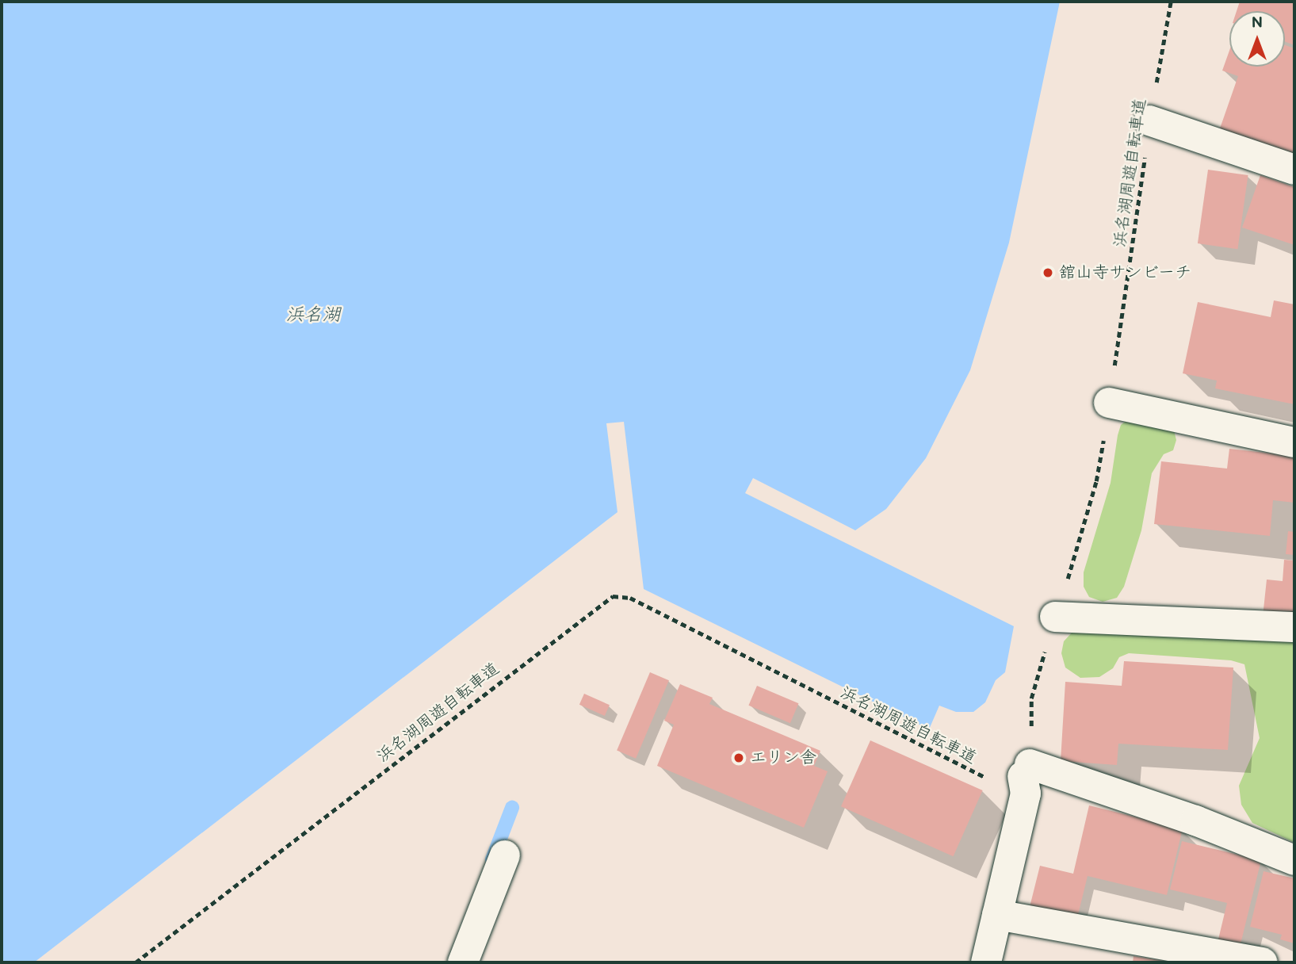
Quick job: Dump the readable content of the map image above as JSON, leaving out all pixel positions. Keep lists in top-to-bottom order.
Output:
{
  "streets": {
    "path": ["浜名湖周遊自転車道"]
  },
  "water": ["浜名湖"],
  "places": ["舘山寺サンビーチ", "エリン舎"],
  "north": "top"
}
